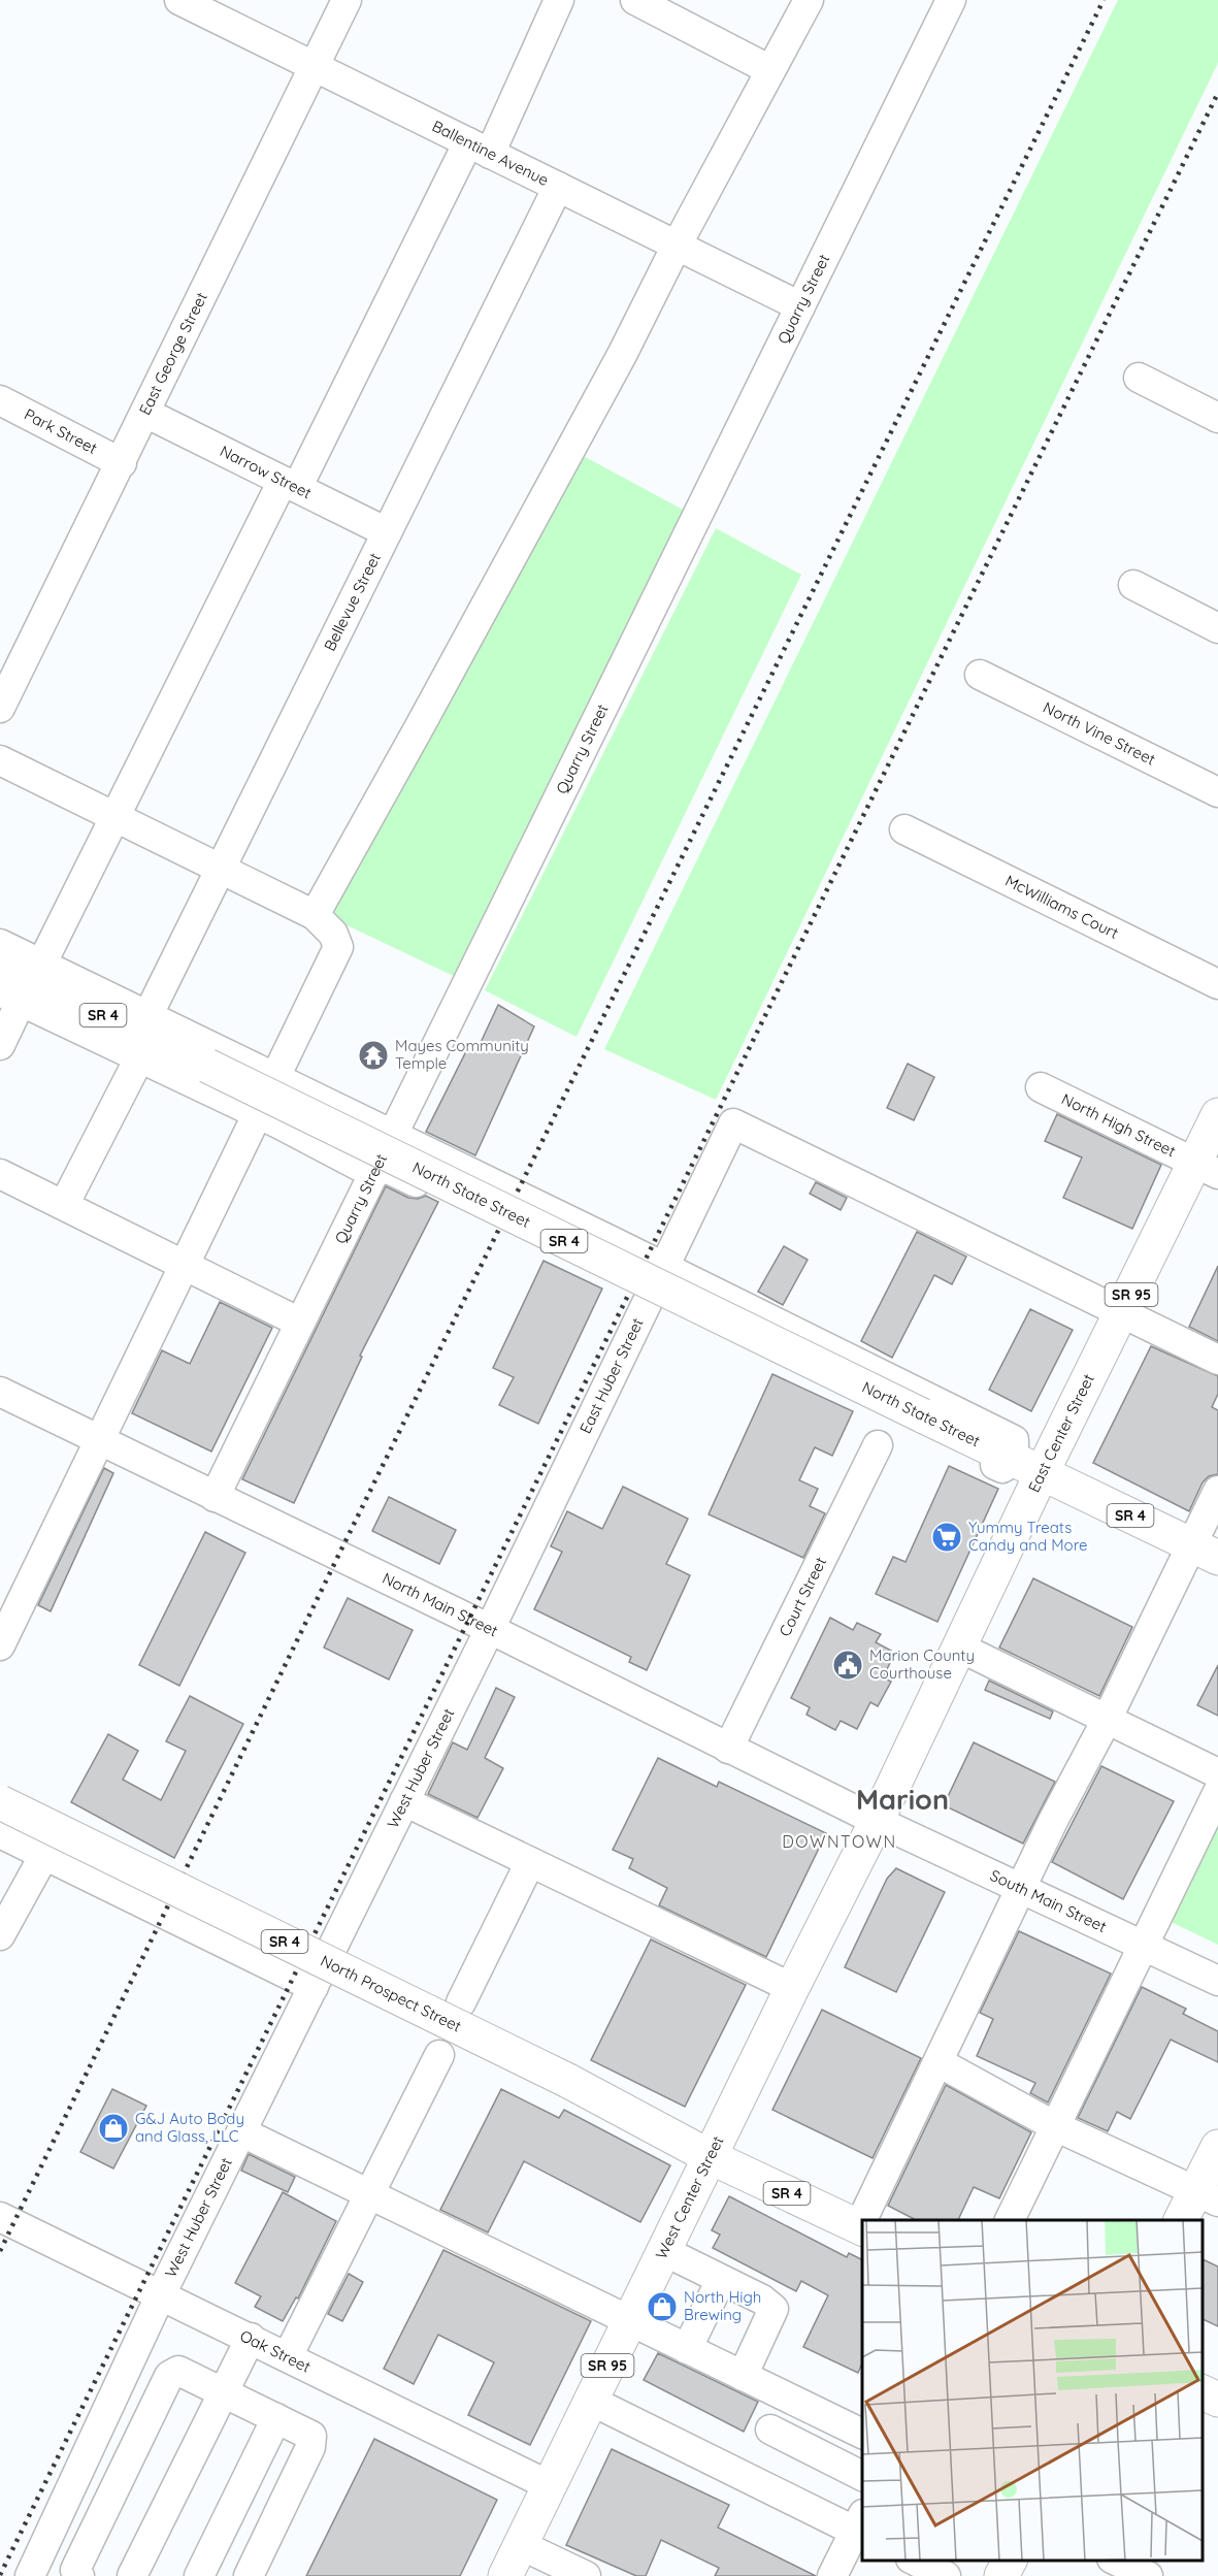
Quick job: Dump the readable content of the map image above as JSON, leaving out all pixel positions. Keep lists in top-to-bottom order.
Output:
{
  "streets": {
    "main road": [
      "SR 4",
      "North State Street",
      "SR 95",
      "East Center Street",
      "North Prospect Street",
      "West Center Street"
    ],
    "street": [
      "Ballentine Avenue",
      "Quarry Street",
      "East George Street",
      "Park Street",
      "Narrow Street",
      "Bellevue Street",
      "North Vine Street",
      "McWilliams Court",
      "North High Street",
      "East Huber Street",
      "Court Street",
      "North Main Street",
      "West Huber Street",
      "South Main Street",
      "Oak Street"
    ]
  },
  "crossings": [
    ["Ballentine Avenue", "Quarry Street"],
    ["Ballentine Avenue", "East George Street"],
    ["Ballentine Avenue", "Bellevue Street"],
    ["Quarry Street", "North Main Street"],
    ["East George Street", "Park Street"],
    ["East George Street", "Narrow Street"],
    ["Narrow Street", "Bellevue Street"],
    ["SR 4", "North State Street"],
    ["SR 4", "East Center Street"],
    ["SR 4", "North Prospect Street"],
    ["SR 4", "West Center Street"],
    ["North High Street", "East Center Street"],
    ["North State Street", "East Center Street"],
    ["East Huber Street", "East Center Street"],
    ["East Huber Street", "North Main Street"],
    ["East Huber Street", "West Huber Street"],
    ["East Center Street", "North Main Street"],
    ["East Center Street", "South Main Street"],
    ["East Center Street", "West Center Street"],
    ["Court Street", "North Main Street"],
    ["North Main Street", "West Huber Street"],
    ["North Main Street", "South Main Street"],
    ["North Main Street", "West Center Street"],
    ["West Huber Street", "Oak Street"],
    ["South Main Street", "West Center Street"],
    ["North Prospect Street", "West Center Street"],
    ["West Center Street", "Oak Street"]
  ],
  "districts": ["Marion", "DOWNTOWN"],
  "places": {
    "temple": ["Mayes Community Temple"],
    "supermarket": ["Yummy Treats Candy and More"],
    "public building": ["Marion County Courthouse"],
    "shop": ["G&J Auto Body and Glass, LLC", "North High Brewing"]
  }
}
